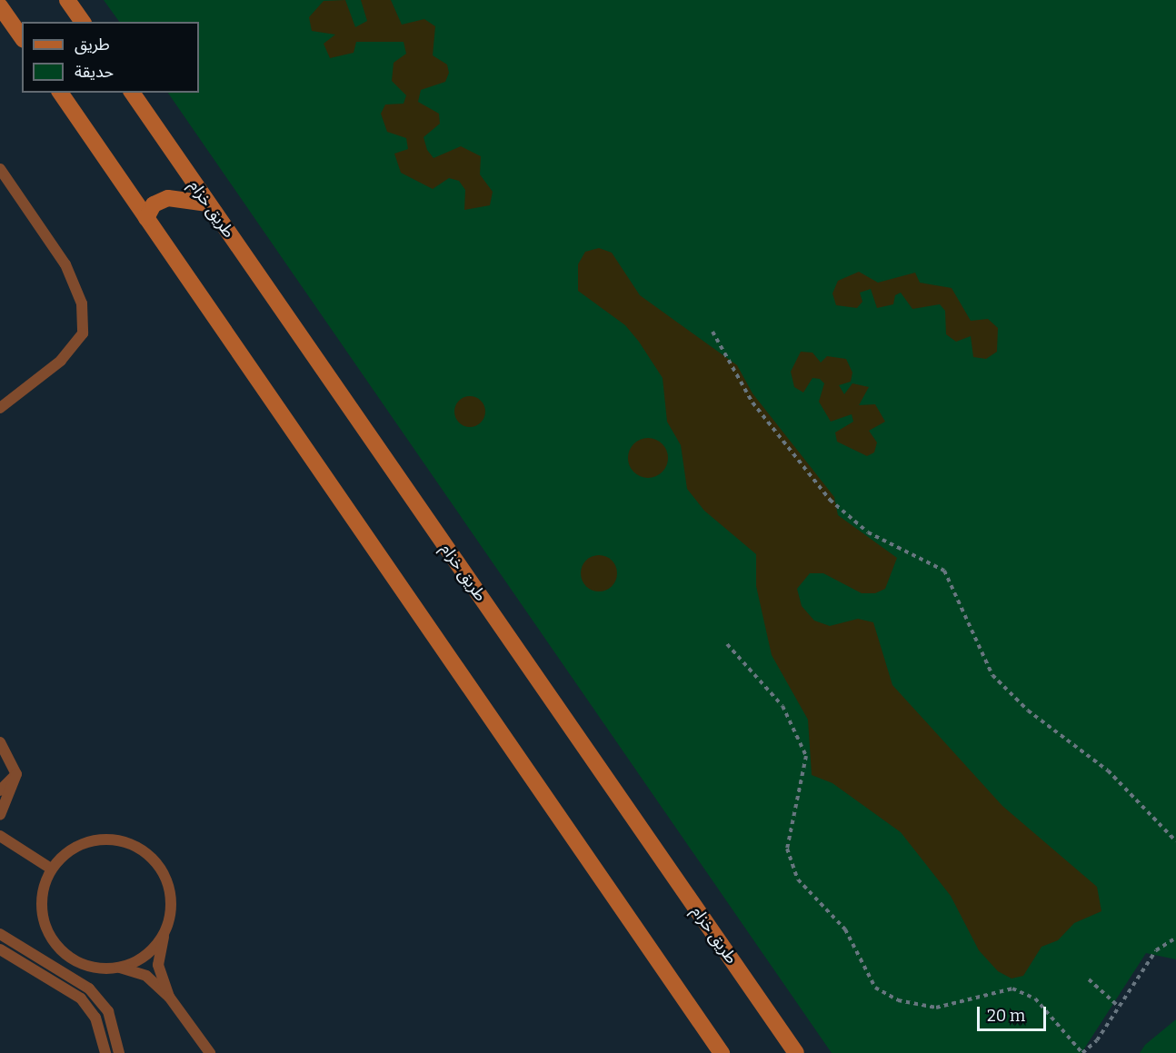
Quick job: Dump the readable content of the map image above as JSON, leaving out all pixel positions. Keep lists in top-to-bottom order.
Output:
{
  "streets": {
    "main road": ["طريق خزام"]
  },
  "legend": ["طريق", "حديقة"],
  "scale_bar": "20 m"
}
